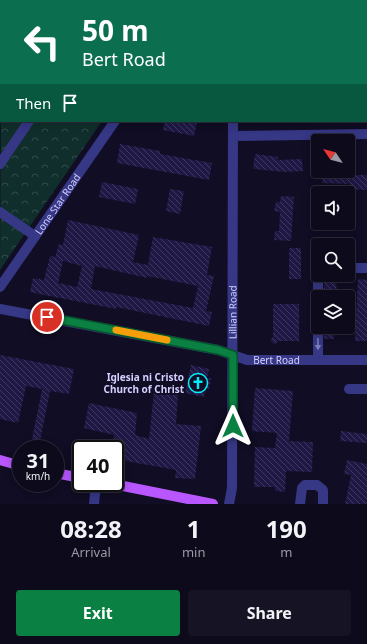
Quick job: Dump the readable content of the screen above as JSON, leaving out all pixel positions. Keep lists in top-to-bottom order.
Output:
{
  "streets": {
    "street": ["Lone Star Road", "Lillian Road", "Bert Road"]
  },
  "crossings": [
    ["Lillian Road", "Bert Road"]
  ],
  "places": {
    "church": ["Iglesia ni Cristo Church of Christ"]
  },
  "north": "top left",
  "page": {
    "turn": ["50 m", "Bert Road"],
    "then": "Then",
    "speed": "31 km/h",
    "limit": "40",
    "eta": [
      "08:28",
      "Arrival",
      "1",
      "min",
      "190",
      "m"
    ],
    "buttons": ["Exit", "Share"]
  }
}
